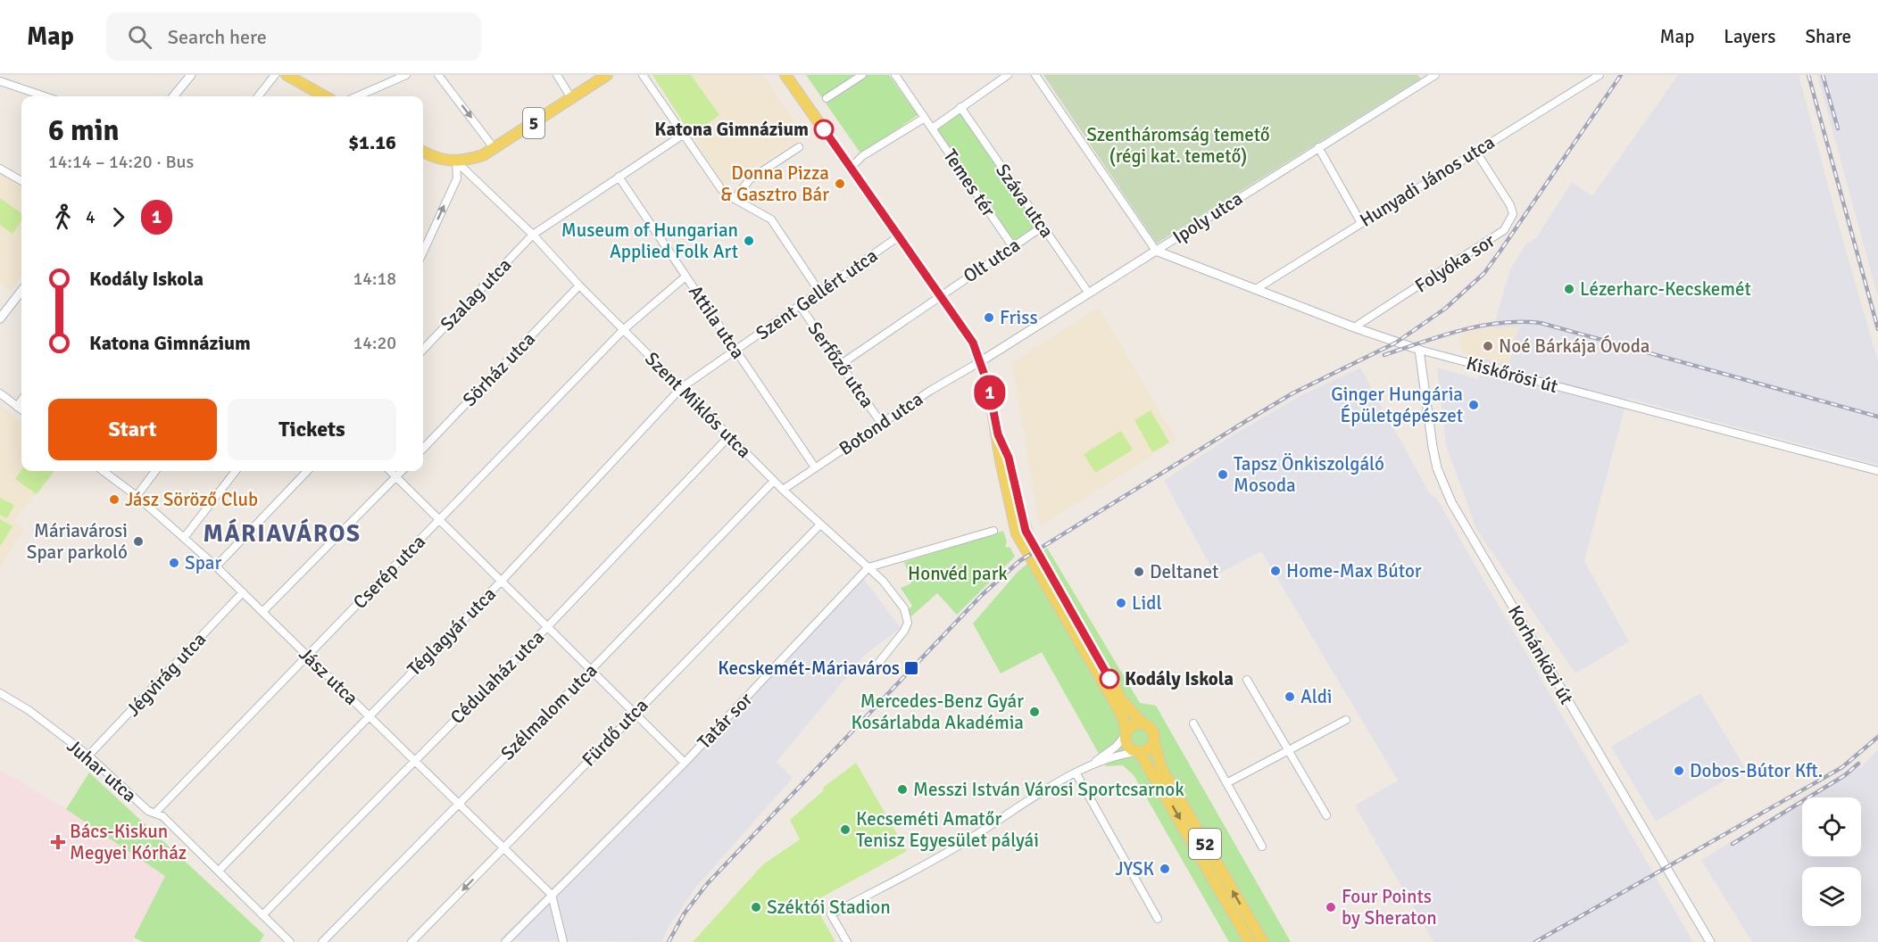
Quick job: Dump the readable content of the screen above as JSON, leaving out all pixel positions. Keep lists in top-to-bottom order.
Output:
{
  "streets": {
    "main road": ["5", "52"],
    "street": [
      "Hunyadi János utca",
      "Temes tér",
      "Száva utca",
      "Ipoly utca",
      "Olt utca",
      "Folyóka sor",
      "Szalag utca",
      "Szent Gellért utca",
      "Attila utca",
      "Serfőző utca",
      "Sörház utca",
      "Kiskőrösi út",
      "Szent Miklós utca",
      "Botond utca",
      "Cserép utca",
      "Téglagyár utca",
      "Korhánközi út",
      "Jégvirág utca",
      "Jász utca",
      "Cédulaház utca",
      "Szélmalom utca",
      "Tatár sor",
      "Fürdő utca",
      "Juhar utca"
    ]
  },
  "crossings": [
    ["5", "Szent Miklós utca"],
    ["Hunyadi János utca", "Folyóka sor"],
    ["Hunyadi János utca", "Kiskőrösi út"],
    ["Temes tér", "Olt utca"],
    ["Száva utca", "Ipoly utca"],
    ["Száva utca", "Olt utca"],
    ["Ipoly utca", "Kiskőrösi út"],
    ["Ipoly utca", "Botond utca"],
    ["Ipoly utca", "52"],
    ["Olt utca", "Serfőző utca"],
    ["Olt utca", "52"],
    ["Folyóka sor", "Kiskőrösi út"],
    ["Szalag utca", "Attila utca"],
    ["Szalag utca", "Serfőző utca"],
    ["Szalag utca", "Szent Miklós utca"],
    ["Szent Gellért utca", "Attila utca"],
    ["Szent Gellért utca", "Serfőző utca"],
    ["Szent Gellért utca", "Szent Miklós utca"],
    ["Szent Gellért utca", "Téglagyár utca"],
    ["Szent Gellért utca", "52"],
    ["Attila utca", "Botond utca"],
    ["Attila utca", "Cserép utca"],
    ["Serfőző utca", "Botond utca"],
    ["Sörház utca", "Szent Miklós utca"],
    ["Kiskőrösi út", "Korhánközi út"],
    ["Szent Miklós utca", "Botond utca"],
    ["Szent Miklós utca", "Cserép utca"],
    ["Szent Miklós utca", "Téglagyár utca"],
    ["Szent Miklós utca", "Cédulaház utca"],
    ["Szent Miklós utca", "Szélmalom utca"],
    ["Szent Miklós utca", "Tatár sor"],
    ["Szent Miklós utca", "Fürdő utca"],
    ["Botond utca", "52"],
    ["Cserép utca", "Jász utca"],
    ["Cserép utca", "Juhar utca"],
    ["Téglagyár utca", "Jász utca"],
    ["Téglagyár utca", "Juhar utca"],
    ["Jégvirág utca", "Jász utca"],
    ["Jégvirág utca", "Juhar utca"],
    ["Jász utca", "Cédulaház utca"],
    ["Jász utca", "Szélmalom utca"],
    ["Jász utca", "Tatár sor"],
    ["Jász utca", "Fürdő utca"],
    ["Cédulaház utca", "Juhar utca"]
  ],
  "districts": ["MÁRIAVÁROS"],
  "parks": ["Szentháromság temető (régi kat. temető)", "Honvéd park"],
  "places": {
    "other": [
      "Katona Gimnázium",
      "Donna Pizza & Gasztro Bár",
      "Museum of Hungarian Applied Folk Art",
      "Lézerharc-Kecskemét",
      "Friss",
      "Noé Bárkája Óvoda",
      "Ginger Hungária Épületgépészet",
      "Tapsz Önkiszolgáló Mosoda",
      "Jász Söröző Club",
      "Máriavárosi Spar parkoló",
      "Spar",
      "Home-Max Bútor",
      "Deltanet",
      "Lidl",
      "Kodály Iskola",
      "Aldi",
      "Mercedes-Benz Gyár Kosárlabda Akadémia",
      "Dobos-Bútor Kft.",
      "Messzi István Városi Sportcsarnok",
      "Kecseméti Amatőr Tenisz Egyesület pályái",
      "JYSK",
      "Széktói Stadion",
      "Four Points by Sheraton"
    ],
    "transit": ["Kecskemét-Máriaváros"],
    "health": ["Bács-Kiskun Megyei Kórház"]
  },
  "lines": ["bus line 1"],
  "page": {
    "header": "Map",
    "search": "Search here",
    "nav": ["Map", "Layers", "Share"],
    "on_map": "1",
    "heading": ["6 min", "14:14 – 14:20 · Bus", "$1.16"],
    "legs": ["4", "1"],
    "list": [
      {
        "name": "Kodály Iskola",
        "value": "14:18"
      },
      {
        "name": "Katona Gimnázium",
        "value": "14:20"
      }
    ],
    "buttons": ["Start", "Tickets"]
  }
}
